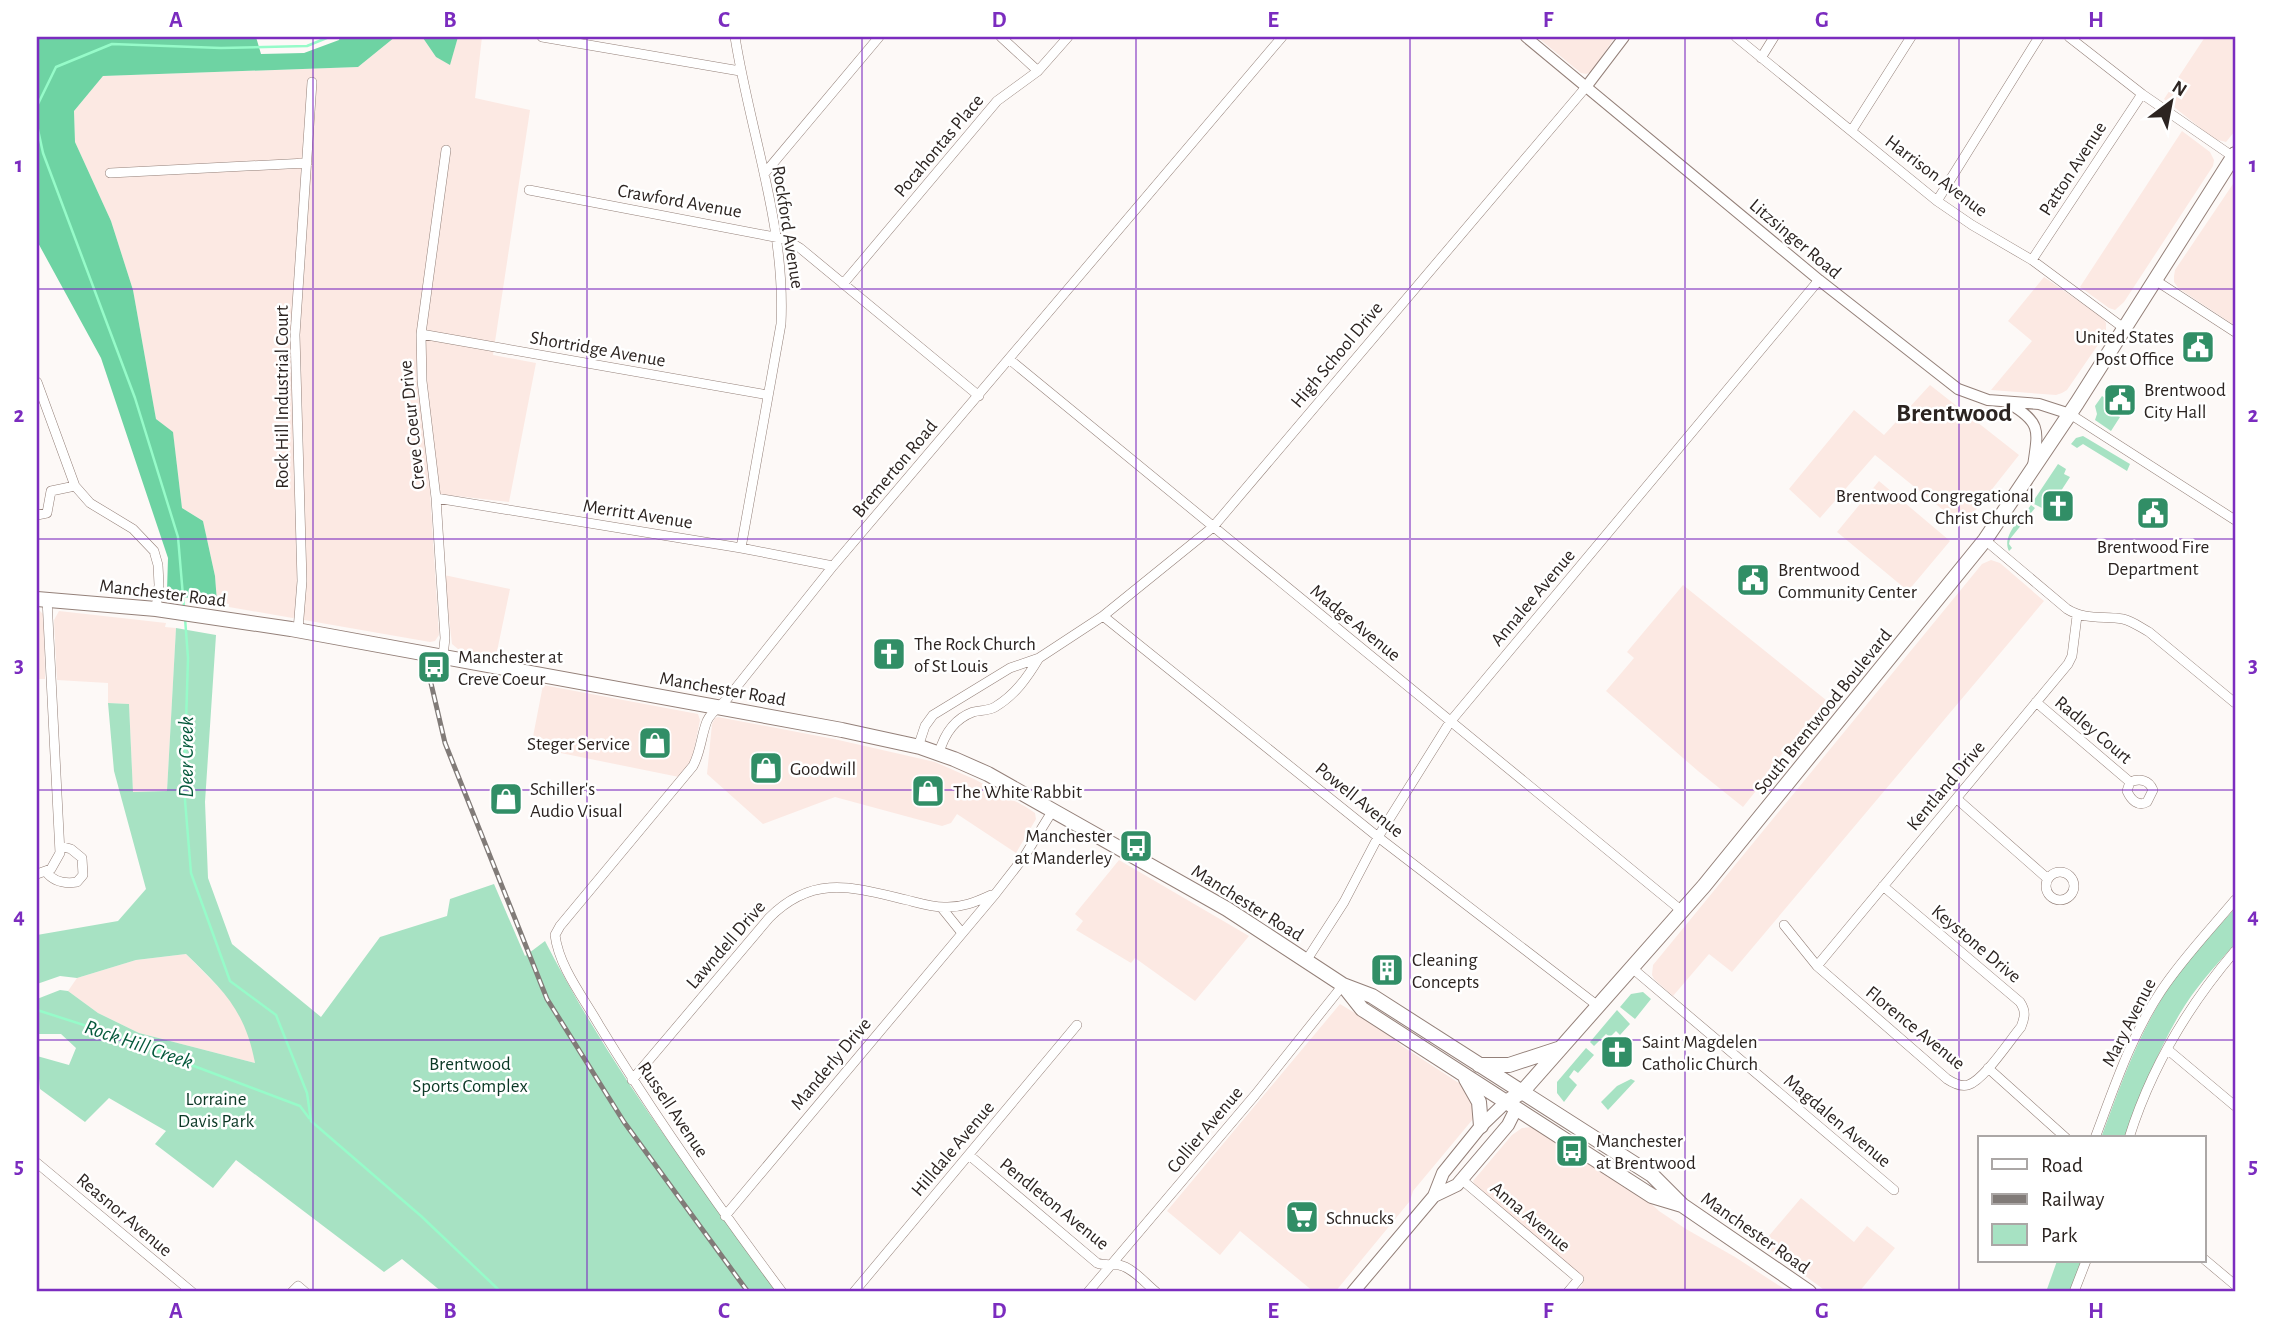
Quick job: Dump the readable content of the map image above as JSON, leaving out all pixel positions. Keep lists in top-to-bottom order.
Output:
{
  "streets": {
    "main road": ["Manchester Road", "South Brentwood Boulevard"],
    "street": [
      "Pocahontas Place",
      "Patton Avenue",
      "Harrison Avenue",
      "Crawford Avenue",
      "Rockford Avenue",
      "Litzsinger Road",
      "Shortridge Avenue",
      "High School Drive",
      "Rock Hill Industrial Court",
      "Creve Coeur Drive",
      "Bremerton Road",
      "Merritt Avenue",
      "Annalee Avenue",
      "Madge Avenue",
      "Radley Court",
      "Kentland Drive",
      "Powell Avenue",
      "Keystone Drive",
      "Lawndell Drive",
      "Mary Avenue",
      "Florence Avenue",
      "Manderly Drive",
      "Russell Avenue",
      "Magdalen Avenue",
      "Collier Avenue",
      "Hilldale Avenue",
      "Pendleton Avenue",
      "Reasnor Avenue",
      "Anna Avenue"
    ]
  },
  "crossings": [
    ["Pocahontas Place", "Crawford Avenue"],
    ["Patton Avenue", "Harrison Avenue"],
    ["Harrison Avenue", "South Brentwood Boulevard"],
    ["Crawford Avenue", "Rockford Avenue"],
    ["Crawford Avenue", "Bremerton Road"],
    ["Rockford Avenue", "Shortridge Avenue"],
    ["Rockford Avenue", "Merritt Avenue"],
    ["Litzsinger Road", "High School Drive"],
    ["Litzsinger Road", "Annalee Avenue"],
    ["Litzsinger Road", "South Brentwood Boulevard"],
    ["Shortridge Avenue", "Creve Coeur Drive"],
    ["High School Drive", "Manchester Road"],
    ["High School Drive", "Madge Avenue"],
    ["High School Drive", "Powell Avenue"],
    ["Rock Hill Industrial Court", "Manchester Road"],
    ["Creve Coeur Drive", "Merritt Avenue"],
    ["Creve Coeur Drive", "Manchester Road"],
    ["Bremerton Road", "Merritt Avenue"],
    ["Bremerton Road", "Manchester Road"],
    ["Bremerton Road", "Madge Avenue"],
    ["Bremerton Road", "Russell Avenue"],
    ["Manchester Road", "Annalee Avenue"],
    ["Manchester Road", "South Brentwood Boulevard"],
    ["Manchester Road", "Manderly Drive"],
    ["Manchester Road", "Collier Avenue"],
    ["Annalee Avenue", "Madge Avenue"],
    ["Annalee Avenue", "Powell Avenue"],
    ["Madge Avenue", "South Brentwood Boulevard"],
    ["South Brentwood Boulevard", "Powell Avenue"],
    ["South Brentwood Boulevard", "Magdalen Avenue"],
    ["South Brentwood Boulevard", "Anna Avenue"],
    ["Radley Court", "Kentland Drive"],
    ["Kentland Drive", "Keystone Drive"],
    ["Kentland Drive", "Florence Avenue"],
    ["Keystone Drive", "Florence Avenue"],
    ["Lawndell Drive", "Manderly Drive"],
    ["Lawndell Drive", "Russell Avenue"],
    ["Manderly Drive", "Russell Avenue"],
    ["Collier Avenue", "Pendleton Avenue"],
    ["Hilldale Avenue", "Pendleton Avenue"]
  ],
  "districts": ["Brentwood"],
  "water": ["Deer Creek", "Rock Hill Creek"],
  "parks": ["Brentwood Sports Complex", "Lorraine Davis Park"],
  "places": {
    "public building": [
      "United States Post Office",
      "Brentwood City Hall",
      "Brentwood Fire Department",
      "Brentwood Community Center"
    ],
    "church": ["Brentwood Congregational Christ Church", "The Rock Church of St Louis", "Saint Magdelen Catholic Church"],
    "bus stop": ["Manchester at Creve Coeur", "Manchester at Manderley", "Manchester at Brentwood"],
    "shop": [
      "Steger Service",
      "Goodwill",
      "The White Rabbit",
      "Schiller's Audio Visual"
    ],
    "building": ["Cleaning Concepts"],
    "supermarket": ["Schnucks"]
  },
  "legend": ["Road", "Railway", "Park"],
  "north": "top right",
  "grid": {
    "columns": [
      "A",
      "B",
      "C",
      "D",
      "E",
      "F",
      "G",
      "H"
    ],
    "rows": [
      "1",
      "2",
      "3",
      "4",
      "5"
    ]
  }
}
